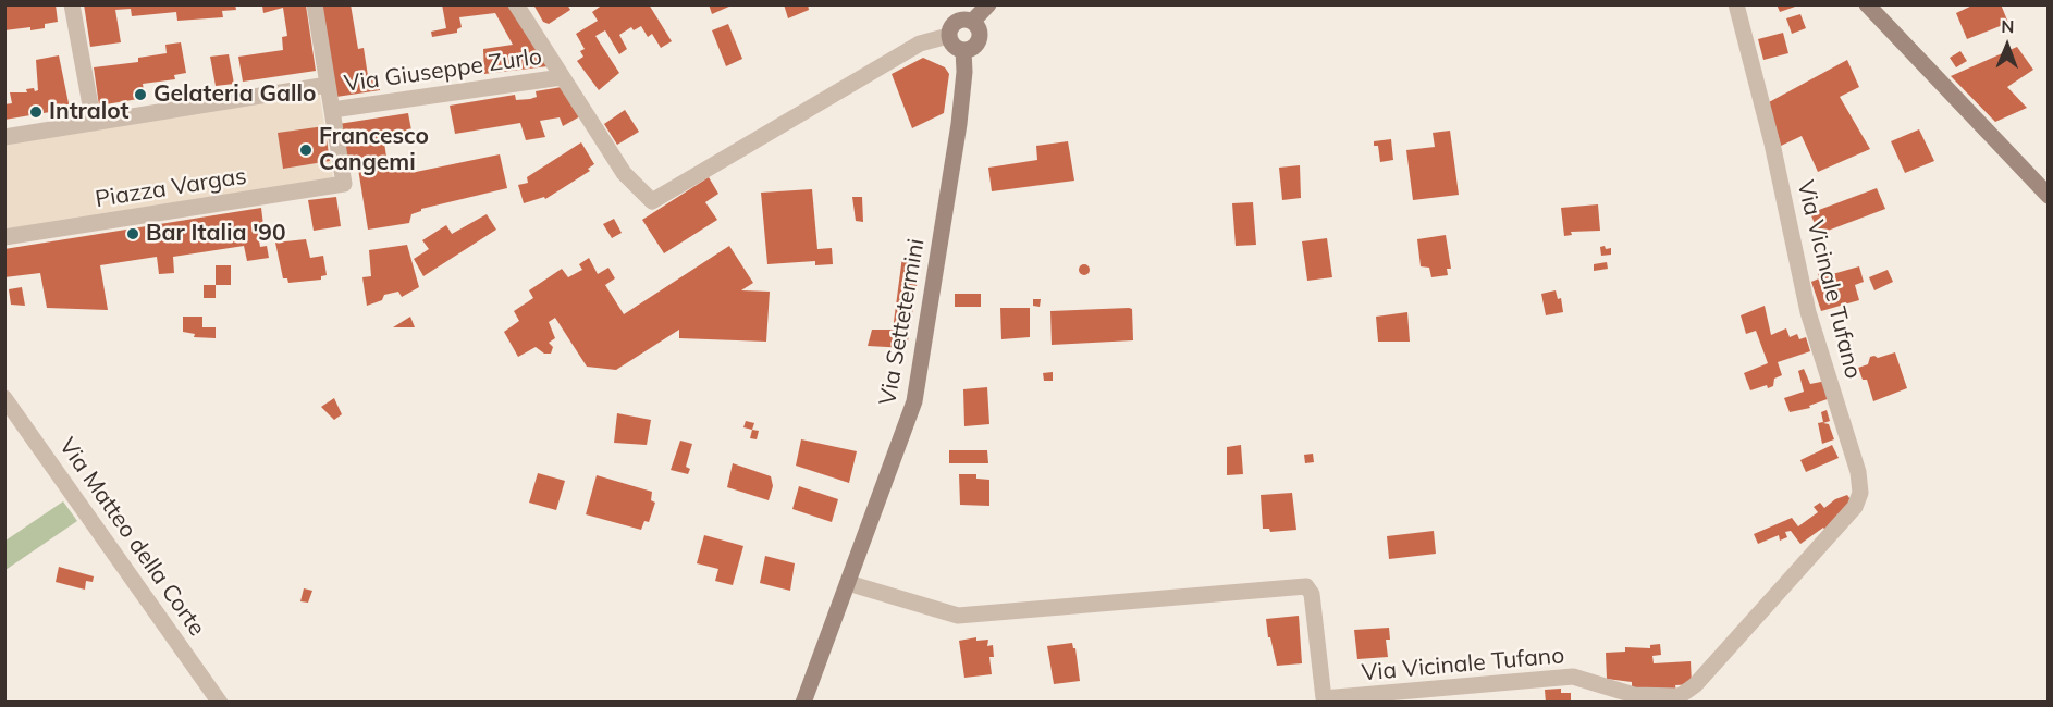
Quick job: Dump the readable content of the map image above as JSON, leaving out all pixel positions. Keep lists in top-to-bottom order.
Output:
{
  "streets": {
    "main road": ["Via Settetermini"],
    "street": [
      "Via Giuseppe Zurlo",
      "Piazza Vargas",
      "Via Vicinale Tufano",
      "Via Matteo della Corte"
    ]
  },
  "crossings": [
    ["Via Giuseppe Zurlo", "Piazza Vargas"],
    ["Via Vicinale Tufano", "Via Settetermini"]
  ],
  "places": [
    "Gelateria Gallo",
    "Intralot",
    "Francesco Cangemi",
    "Bar Italia '90"
  ],
  "north": "top"
}
